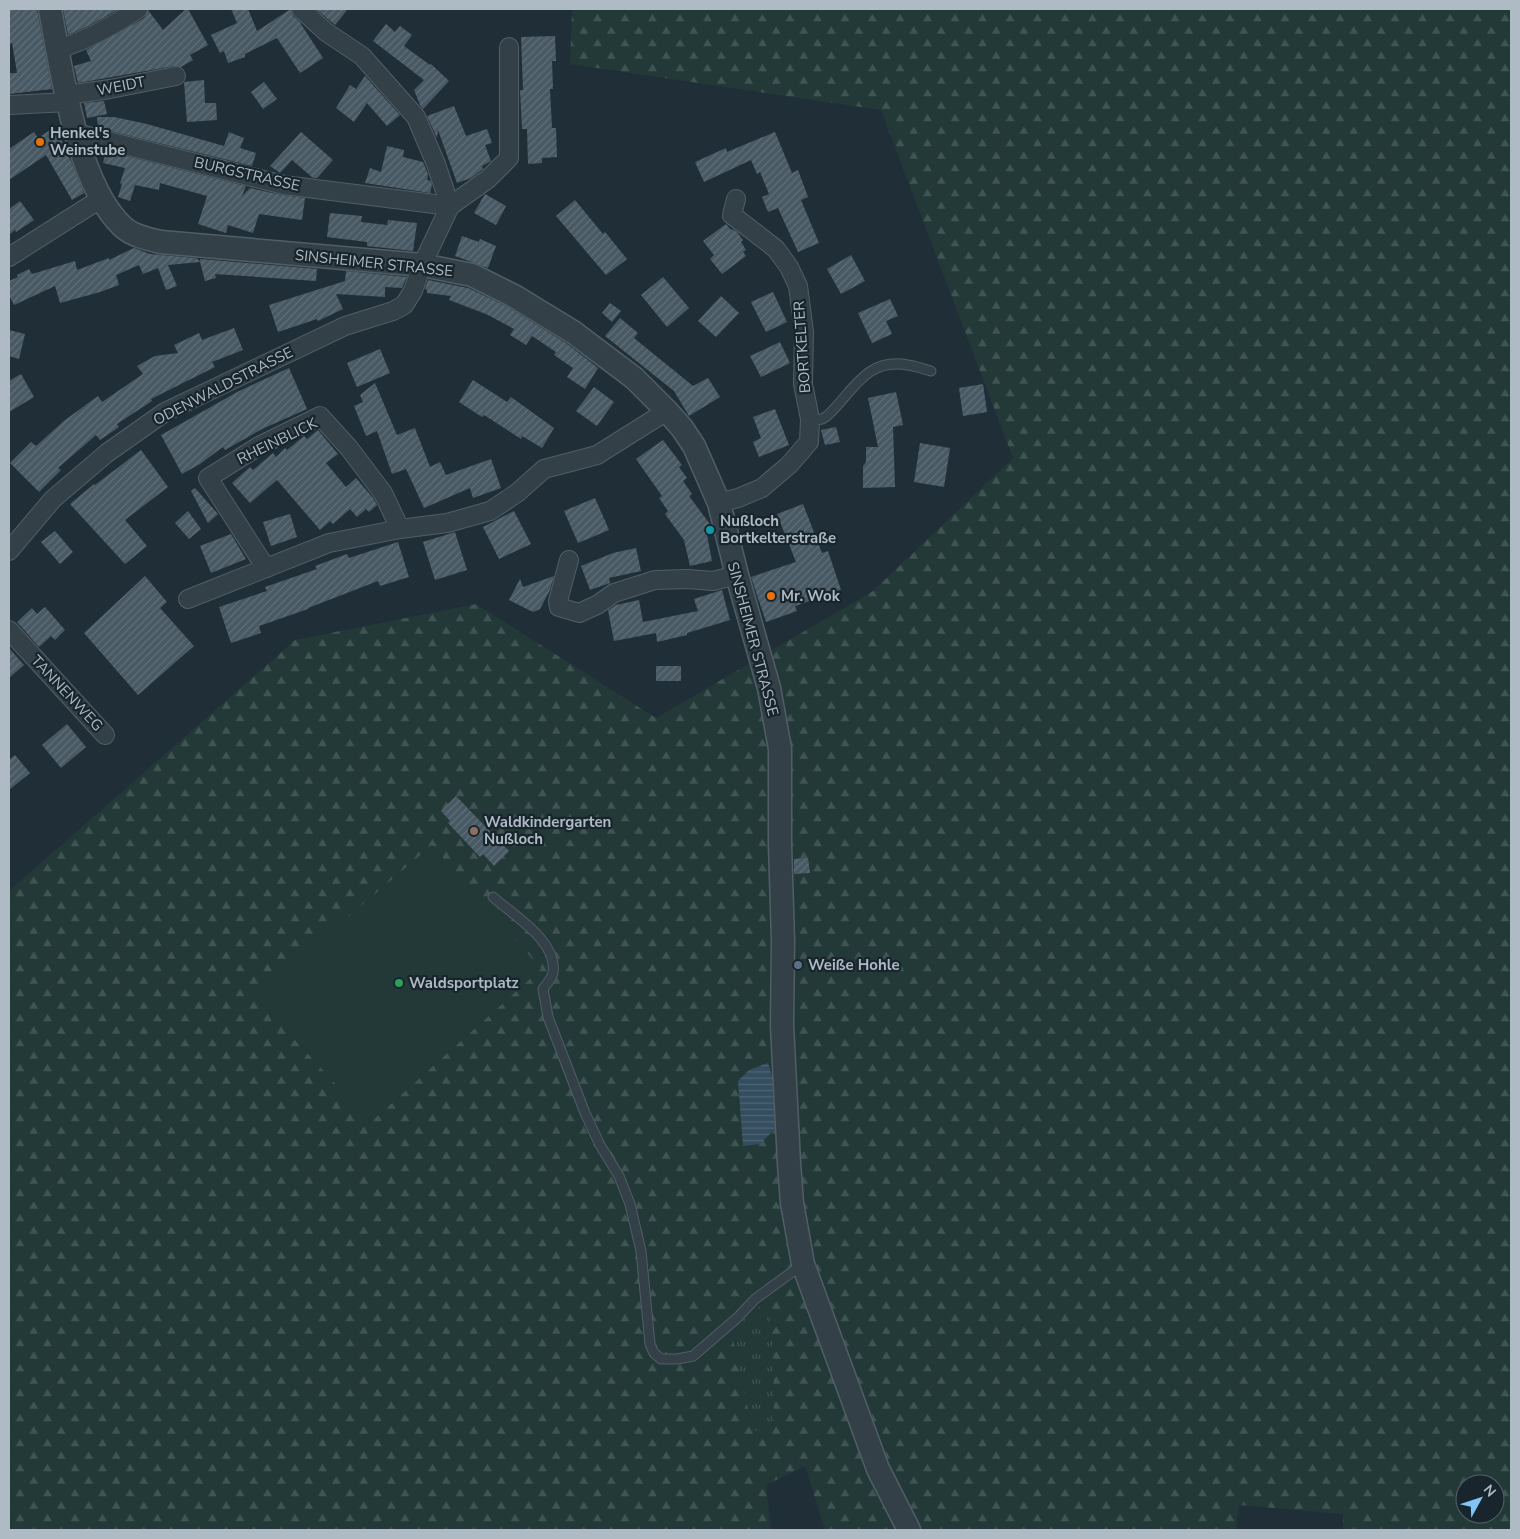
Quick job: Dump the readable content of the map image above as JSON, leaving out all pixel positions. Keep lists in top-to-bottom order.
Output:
{
  "streets": {
    "street": [
      "WEIDT",
      "BURGSTRASSE",
      "SINSHEIMER STRASSE",
      "BORTKELTER",
      "ODENWALDSTRASSE",
      "RHEINBLICK",
      "TANNENWEG"
    ]
  },
  "crossings": [
    ["WEIDT", "SINSHEIMER STRASSE"],
    ["BURGSTRASSE", "SINSHEIMER STRASSE"],
    ["BURGSTRASSE", "ODENWALDSTRASSE"],
    ["SINSHEIMER STRASSE", "BORTKELTER"],
    ["SINSHEIMER STRASSE", "ODENWALDSTRASSE"]
  ],
  "places": [
    "Henkel's Weinstube",
    "Nußloch Bortkelterstraße",
    "Mr. Wok",
    "Waldkindergarten Nußloch",
    "Weiße Hohle",
    "Waldsportplatz"
  ],
  "north": "top right"
}
